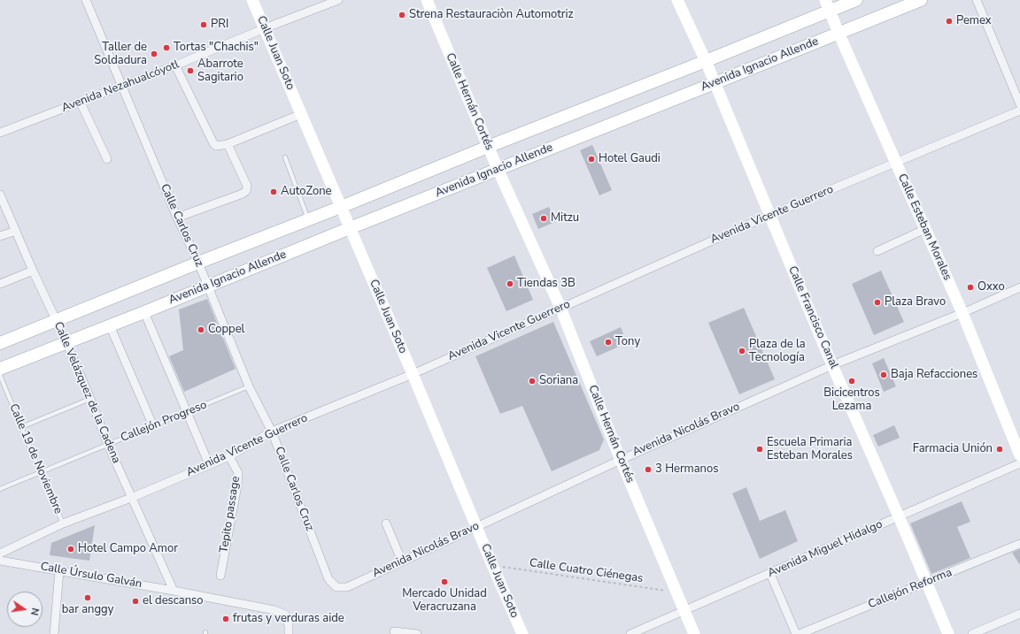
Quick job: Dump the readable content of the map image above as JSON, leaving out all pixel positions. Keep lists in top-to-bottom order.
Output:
{
  "streets": {
    "main road": [
      "Calle Juan Soto",
      "Avenida Ignacio Allende",
      "Calle Hernán Cortés",
      "Calle Esteban Morales",
      "Calle Francisco Canal"
    ],
    "street": [
      "Avenida Nezahualcóyotl",
      "Avenida Vicente Guerrero",
      "Calle Carlos Cruz",
      "Calle Velázquez de la Cadena",
      "Avenida Nicolás Bravo",
      "Tepito passage",
      "Avenida Miguel Hidalgo",
      "Calle Úrsulo Galván",
      "Callejón Reforma"
    ],
    "lane": ["Callejón Progreso", "Calle 19 de Noviembre"],
    "path": ["Calle Cuatro Ciénegas"]
  },
  "crossings": [
    ["Calle Juan Soto", "Avenida Ignacio Allende"],
    ["Calle Juan Soto", "Avenida Nezahualcóyotl"],
    ["Calle Juan Soto", "Avenida Vicente Guerrero"],
    ["Calle Juan Soto", "Avenida Nicolás Bravo"],
    ["Calle Juan Soto", "Calle Cuatro Ciénegas"],
    ["Avenida Ignacio Allende", "Calle Hernán Cortés"],
    ["Avenida Ignacio Allende", "Calle Carlos Cruz"],
    ["Avenida Ignacio Allende", "Calle Esteban Morales"],
    ["Avenida Ignacio Allende", "Calle Francisco Canal"],
    ["Avenida Ignacio Allende", "Calle Velázquez de la Cadena"],
    ["Avenida Nezahualcóyotl", "Calle Carlos Cruz"],
    ["Calle Hernán Cortés", "Avenida Vicente Guerrero"],
    ["Calle Hernán Cortés", "Avenida Nicolás Bravo"],
    ["Calle Hernán Cortés", "Avenida Miguel Hidalgo"],
    ["Calle Hernán Cortés", "Calle Cuatro Ciénegas"],
    ["Avenida Vicente Guerrero", "Calle Carlos Cruz"],
    ["Avenida Vicente Guerrero", "Calle Esteban Morales"],
    ["Avenida Vicente Guerrero", "Calle Francisco Canal"],
    ["Avenida Vicente Guerrero", "Calle Velázquez de la Cadena"],
    ["Avenida Vicente Guerrero", "Calle 19 de Noviembre"],
    ["Avenida Vicente Guerrero", "Tepito passage"],
    ["Calle Carlos Cruz", "Callejón Progreso"],
    ["Calle Carlos Cruz", "Avenida Nicolás Bravo"],
    ["Calle Esteban Morales", "Avenida Nicolás Bravo"],
    ["Calle Francisco Canal", "Avenida Nicolás Bravo"],
    ["Calle Francisco Canal", "Avenida Miguel Hidalgo"],
    ["Calle Francisco Canal", "Callejón Reforma"],
    ["Calle Velázquez de la Cadena", "Callejón Progreso"],
    ["Calle Velázquez de la Cadena", "Calle Úrsulo Galván"],
    ["Callejón Progreso", "Calle 19 de Noviembre"]
  ],
  "places": [
    "Strena Restauraciòn Automotriz",
    "Pemex",
    "PRI",
    "Tortas \"Chachis\"",
    "Taller de Soldadura",
    "Abarrote Sagitario",
    "Hotel Gaudi",
    "AutoZone",
    "Mitzu",
    "Tiendas 3B",
    "Oxxo",
    "Plaza Bravo",
    "Coppel",
    "Tony",
    "Plaza de la Tecnología",
    "Baja Refacciones",
    "Soriana",
    "Bicicentros Lezama",
    "Escuela Primaria Esteban Morales",
    "Farmacia Unión",
    "3 Hermanos",
    "Hotel Campo Amor",
    "Mercado Unidad Veracruzana",
    "bar anggy",
    "el descanso",
    "frutas y verduras aide"
  ],
  "north": "right"
}
